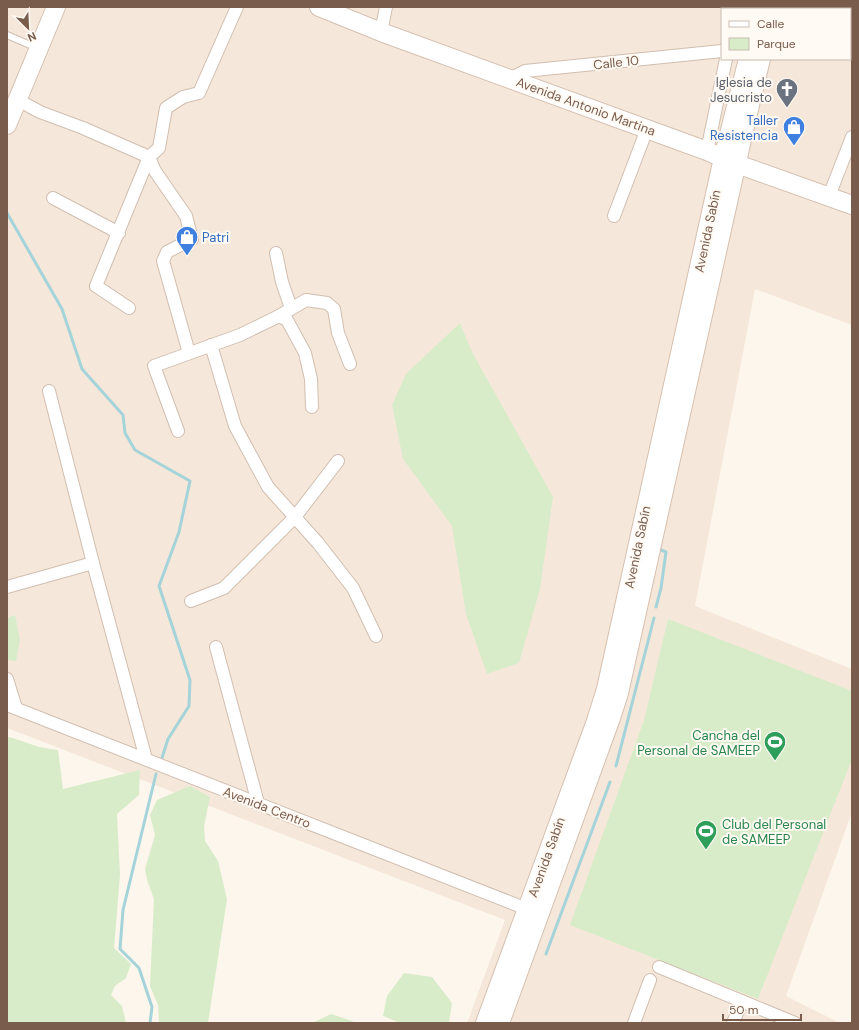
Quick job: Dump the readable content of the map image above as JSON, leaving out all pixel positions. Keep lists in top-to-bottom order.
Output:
{
  "streets": {
    "main road": ["Avenida Antonio Martina", "Avenida Sabín"],
    "street": ["Calle 10", "Avenida Centro"]
  },
  "crossings": [
    ["Calle 10", "Avenida Antonio Martina"],
    ["Avenida Antonio Martina", "Avenida Sabín"],
    ["Avenida Sabín", "Avenida Centro"]
  ],
  "places": {
    "church": ["Iglesia de Jesucristo"],
    "shop": ["Taller Resistencia", "Patri"],
    "sports": ["Cancha del Personal de SAMEEP", "Club del Personal de SAMEEP"]
  },
  "legend": ["Calle", "Parque"],
  "scale_bar": "50 m",
  "north": "bottom right"
}
